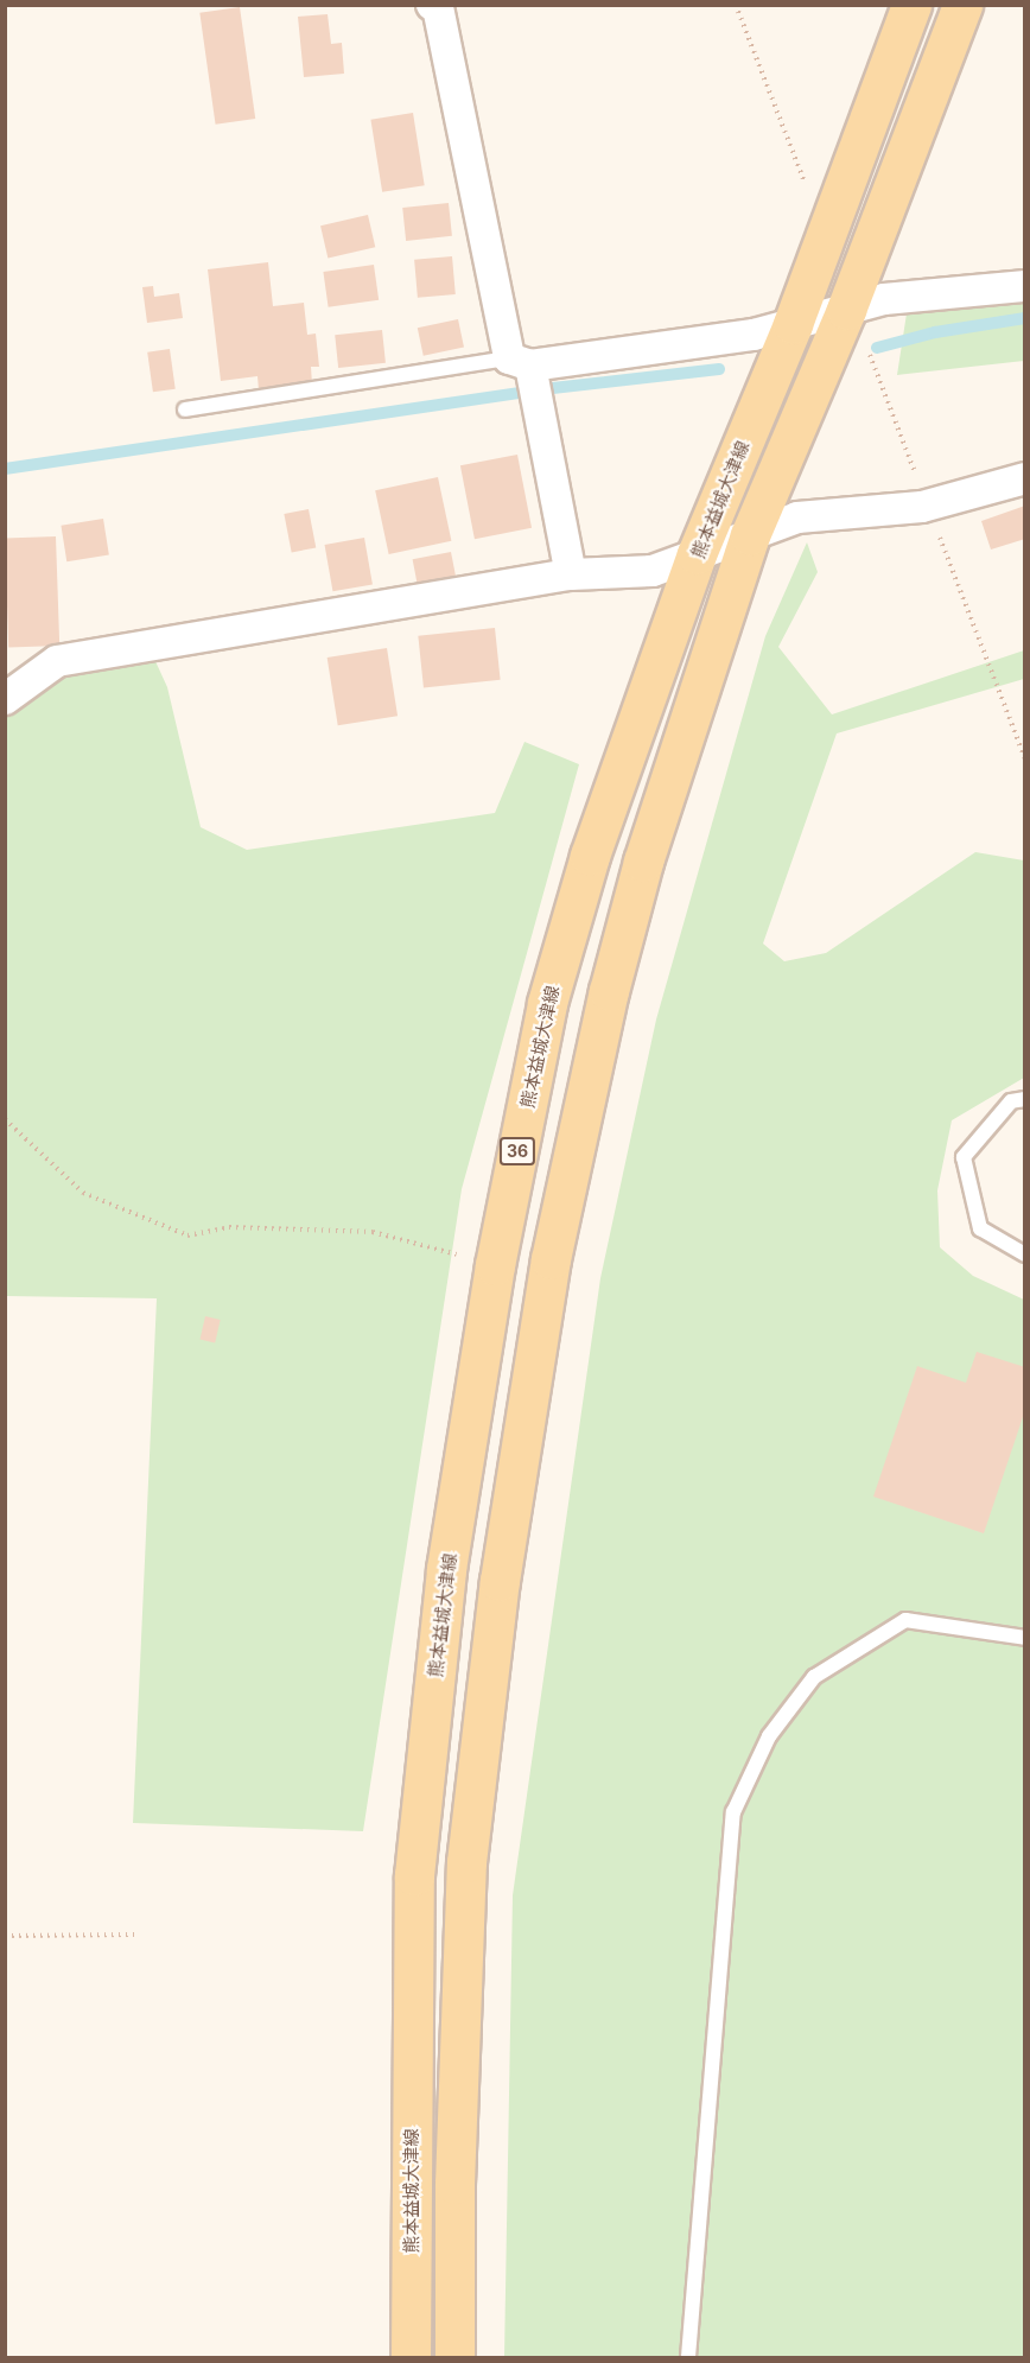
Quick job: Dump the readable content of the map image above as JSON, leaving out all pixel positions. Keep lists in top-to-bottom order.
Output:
{
  "streets": {
    "main road": ["熊本益城大津線", "36"]
  }
}
